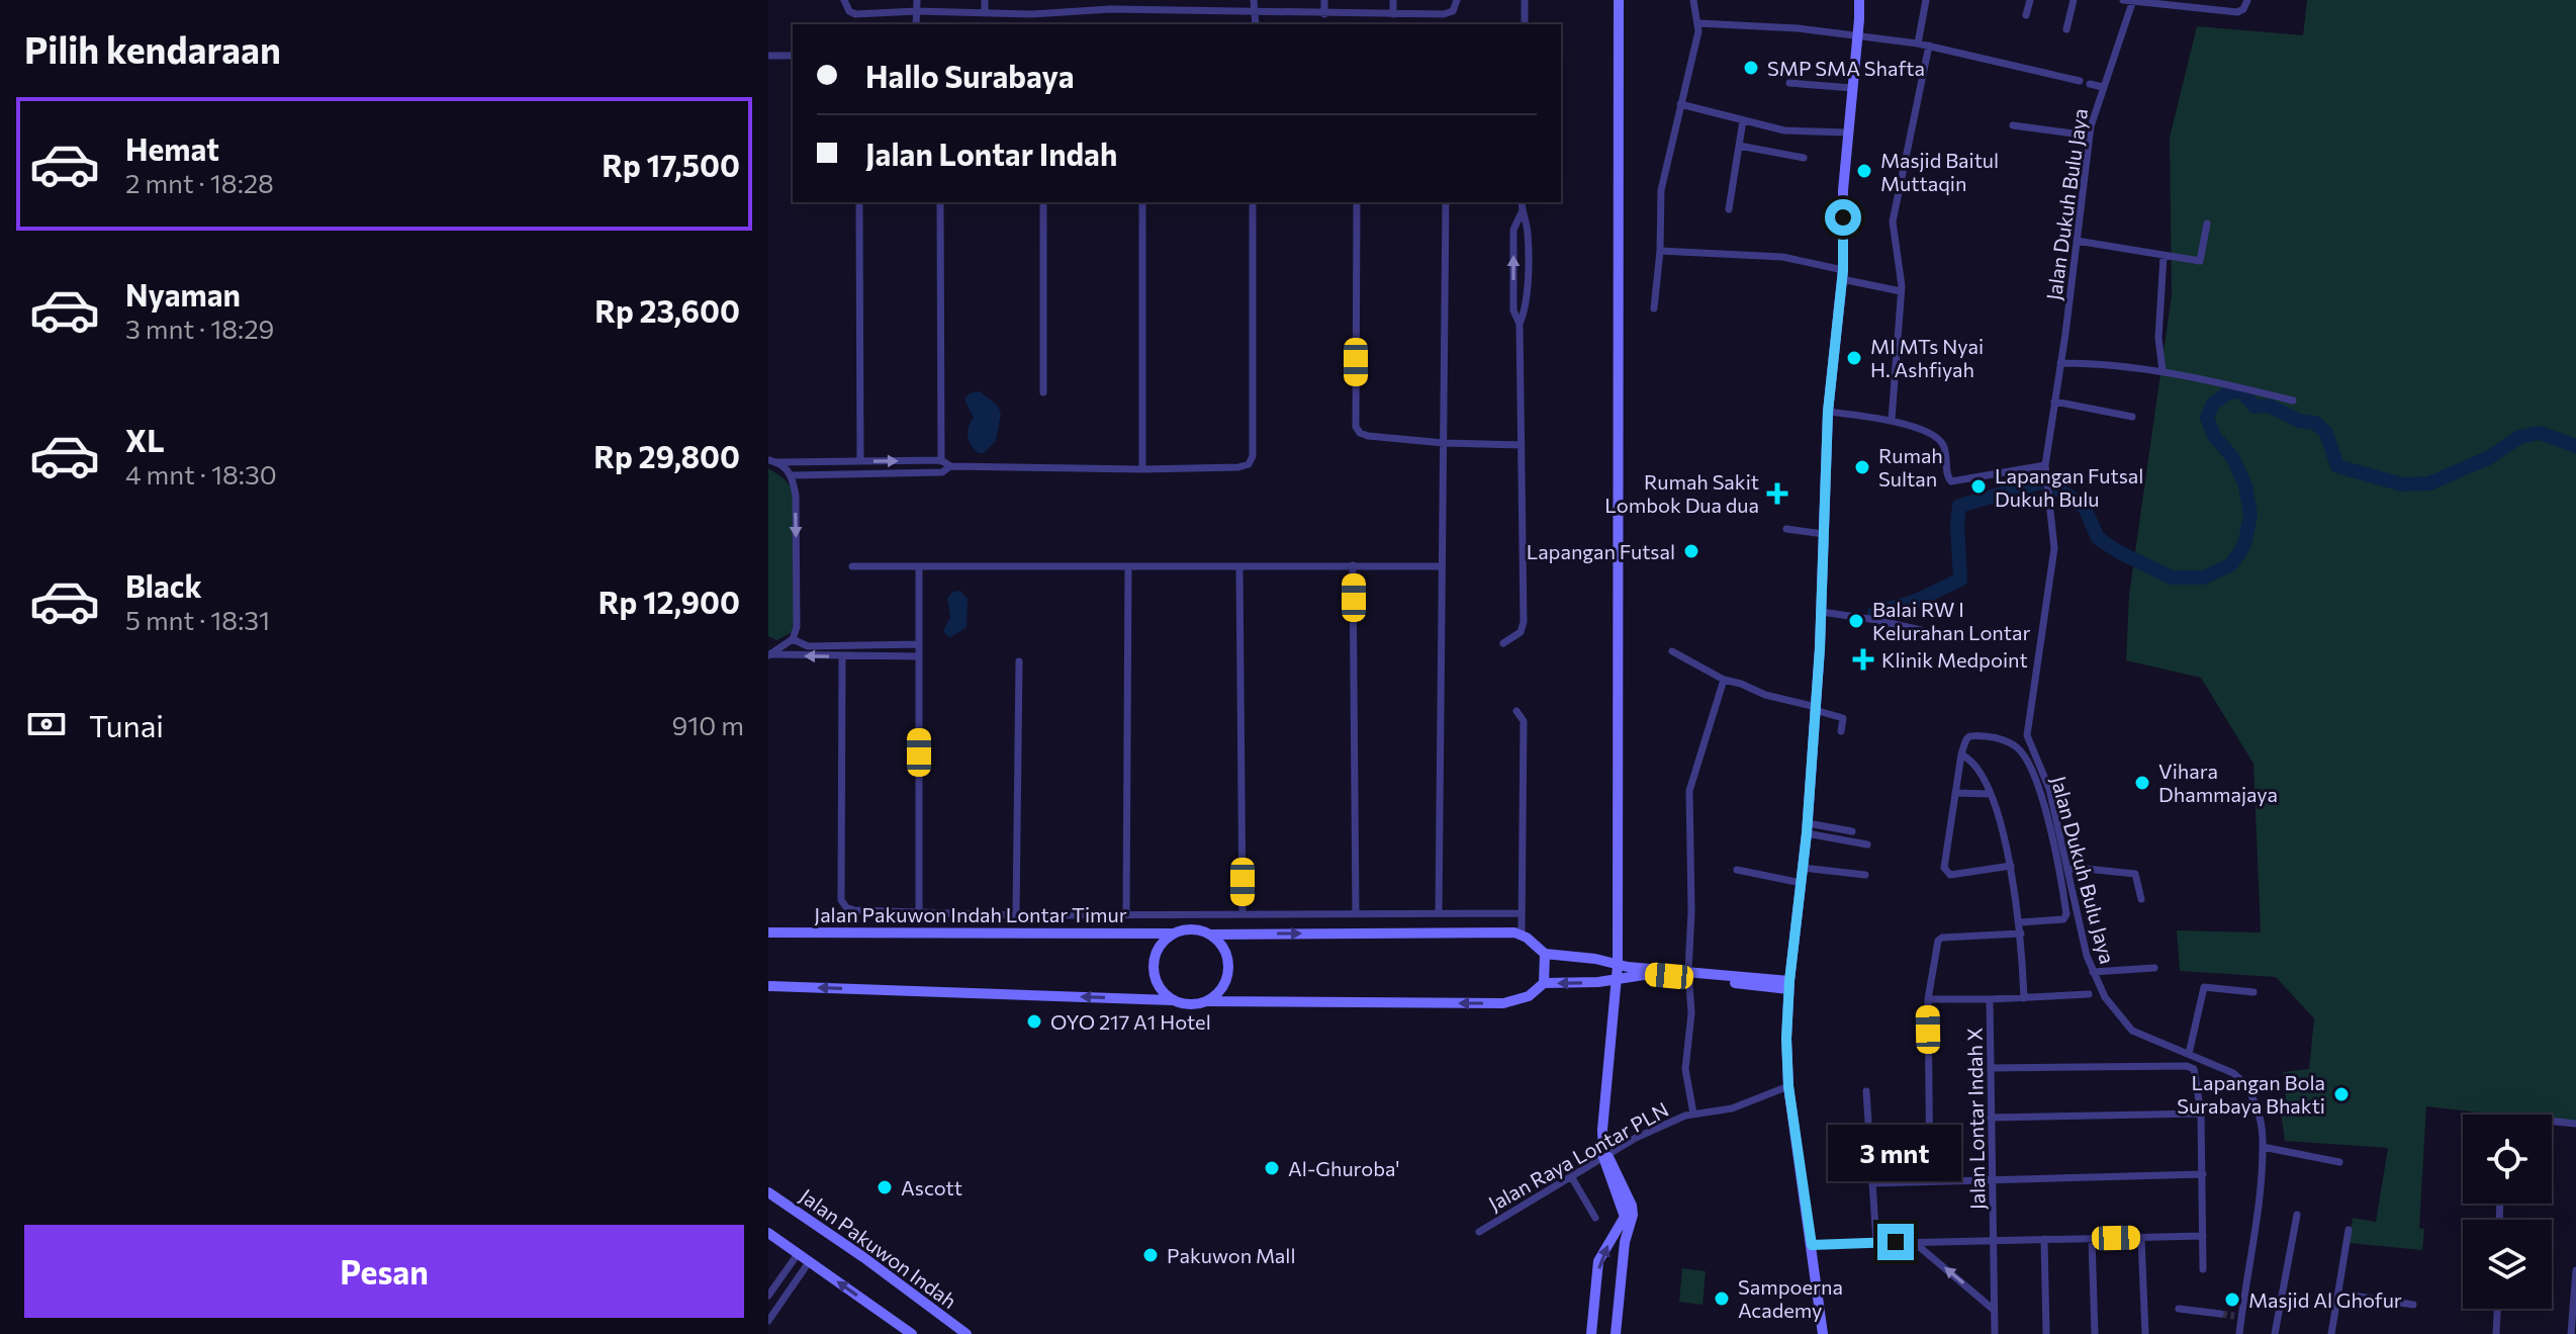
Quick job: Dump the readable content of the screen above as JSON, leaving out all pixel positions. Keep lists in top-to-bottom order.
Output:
{
  "streets": {
    "street": [
      "Jalan Dukuh Bulu Jaya",
      "Jalan Pakuwon Indah Lontar Timur",
      "Jalan Lontar Indah X",
      "Jalan Raya Lontar PLN",
      "Jalan Pakuwon Indah"
    ]
  },
  "places": {
    "other": [
      "SMP SMA Shafta",
      "Masjid Baitul Muttaqin",
      "MI MTs Nyai H. Ashfiyah",
      "Rumah Sultan",
      "Lapangan Futsal Dukuh Bulu",
      "Lapangan Futsal",
      "Balai RW I Kelurahan Lontar",
      "Vihara Dhammajaya",
      "OYO 217 A1 Hotel",
      "Lapangan Bola Surabaya Bhakti",
      "Al-Ghuroba'",
      "Ascott",
      "Pakuwon Mall",
      "Sampoerna Academy",
      "Masjid Al Ghofur"
    ],
    "health": ["Rumah Sakit Lombok Dua dua", "Klinik Medpoint"]
  },
  "page": {
    "heading": "Pilih kendaraan",
    "banner": ["Hallo Surabaya", "Jalan Lontar Indah"],
    "list": [
      {
        "name": "Hemat",
        "note": "2 mnt · 18:28",
        "value": "Rp 17,500"
      },
      {
        "name": "Nyaman",
        "note": "3 mnt · 18:29",
        "value": "Rp 23,600"
      },
      {
        "name": "XL",
        "note": "4 mnt · 18:30",
        "value": "Rp 29,800"
      },
      {
        "name": "Black",
        "note": "5 mnt · 18:31",
        "value": "Rp 12,900"
      }
    ],
    "pay": ["Tunai", "910 m"],
    "bubble": "3 mnt",
    "buttons": "Pesan"
  }
}
